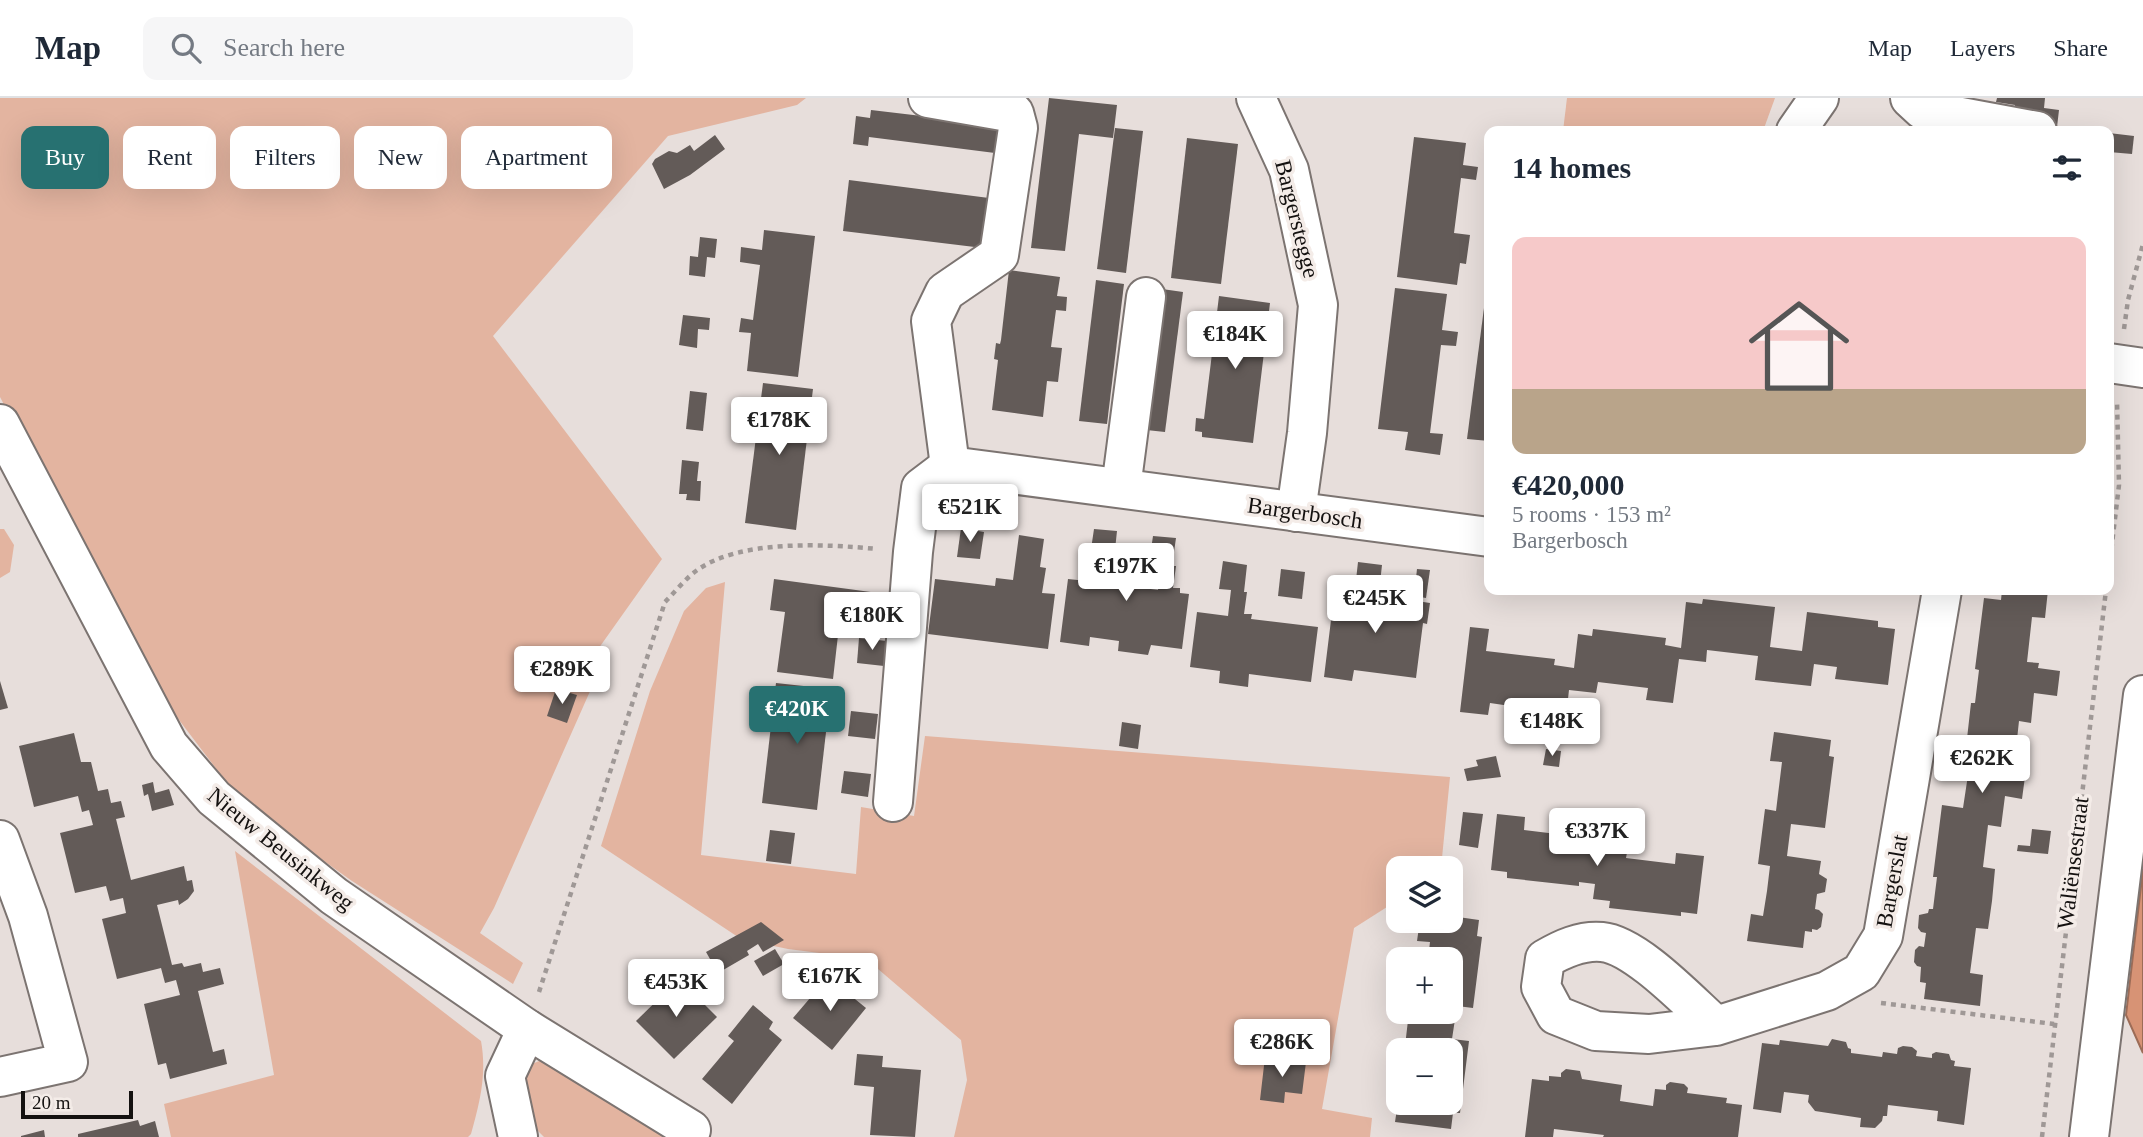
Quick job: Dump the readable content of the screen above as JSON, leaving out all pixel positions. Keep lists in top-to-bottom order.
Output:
{
  "streets": {
    "street": [
      "Bargerstegge",
      "Bargerbosch",
      "Nieuw Beusinkweg",
      "Bargerslat"
    ],
    "path": ["Waliënsestraat"]
  },
  "crossings": [
    ["Bargerstegge", "Bargerbosch"]
  ],
  "scale_bar": "20 m",
  "page": {
    "header": "Map",
    "search": "Search here",
    "nav": ["Map", "Layers", "Share"],
    "chip": [
      "Buy",
      "Rent",
      "Filters",
      "New",
      "Apartment"
    ],
    "heading": "14 homes",
    "list": [
      {
        "name": "€420,000",
        "note": "5 rooms · 153 m² · Bargerbosch"
      }
    ],
    "price": [
      "€184K",
      "€178K",
      "€521K",
      "€197K",
      "€245K",
      "€180K",
      "€289K",
      "€420K",
      "€148K",
      "€262K",
      "€337K",
      "€167K",
      "€453K",
      "€286K"
    ],
    "map_buttons": ["+", "−"],
    "scale": "20 m"
  }
}
